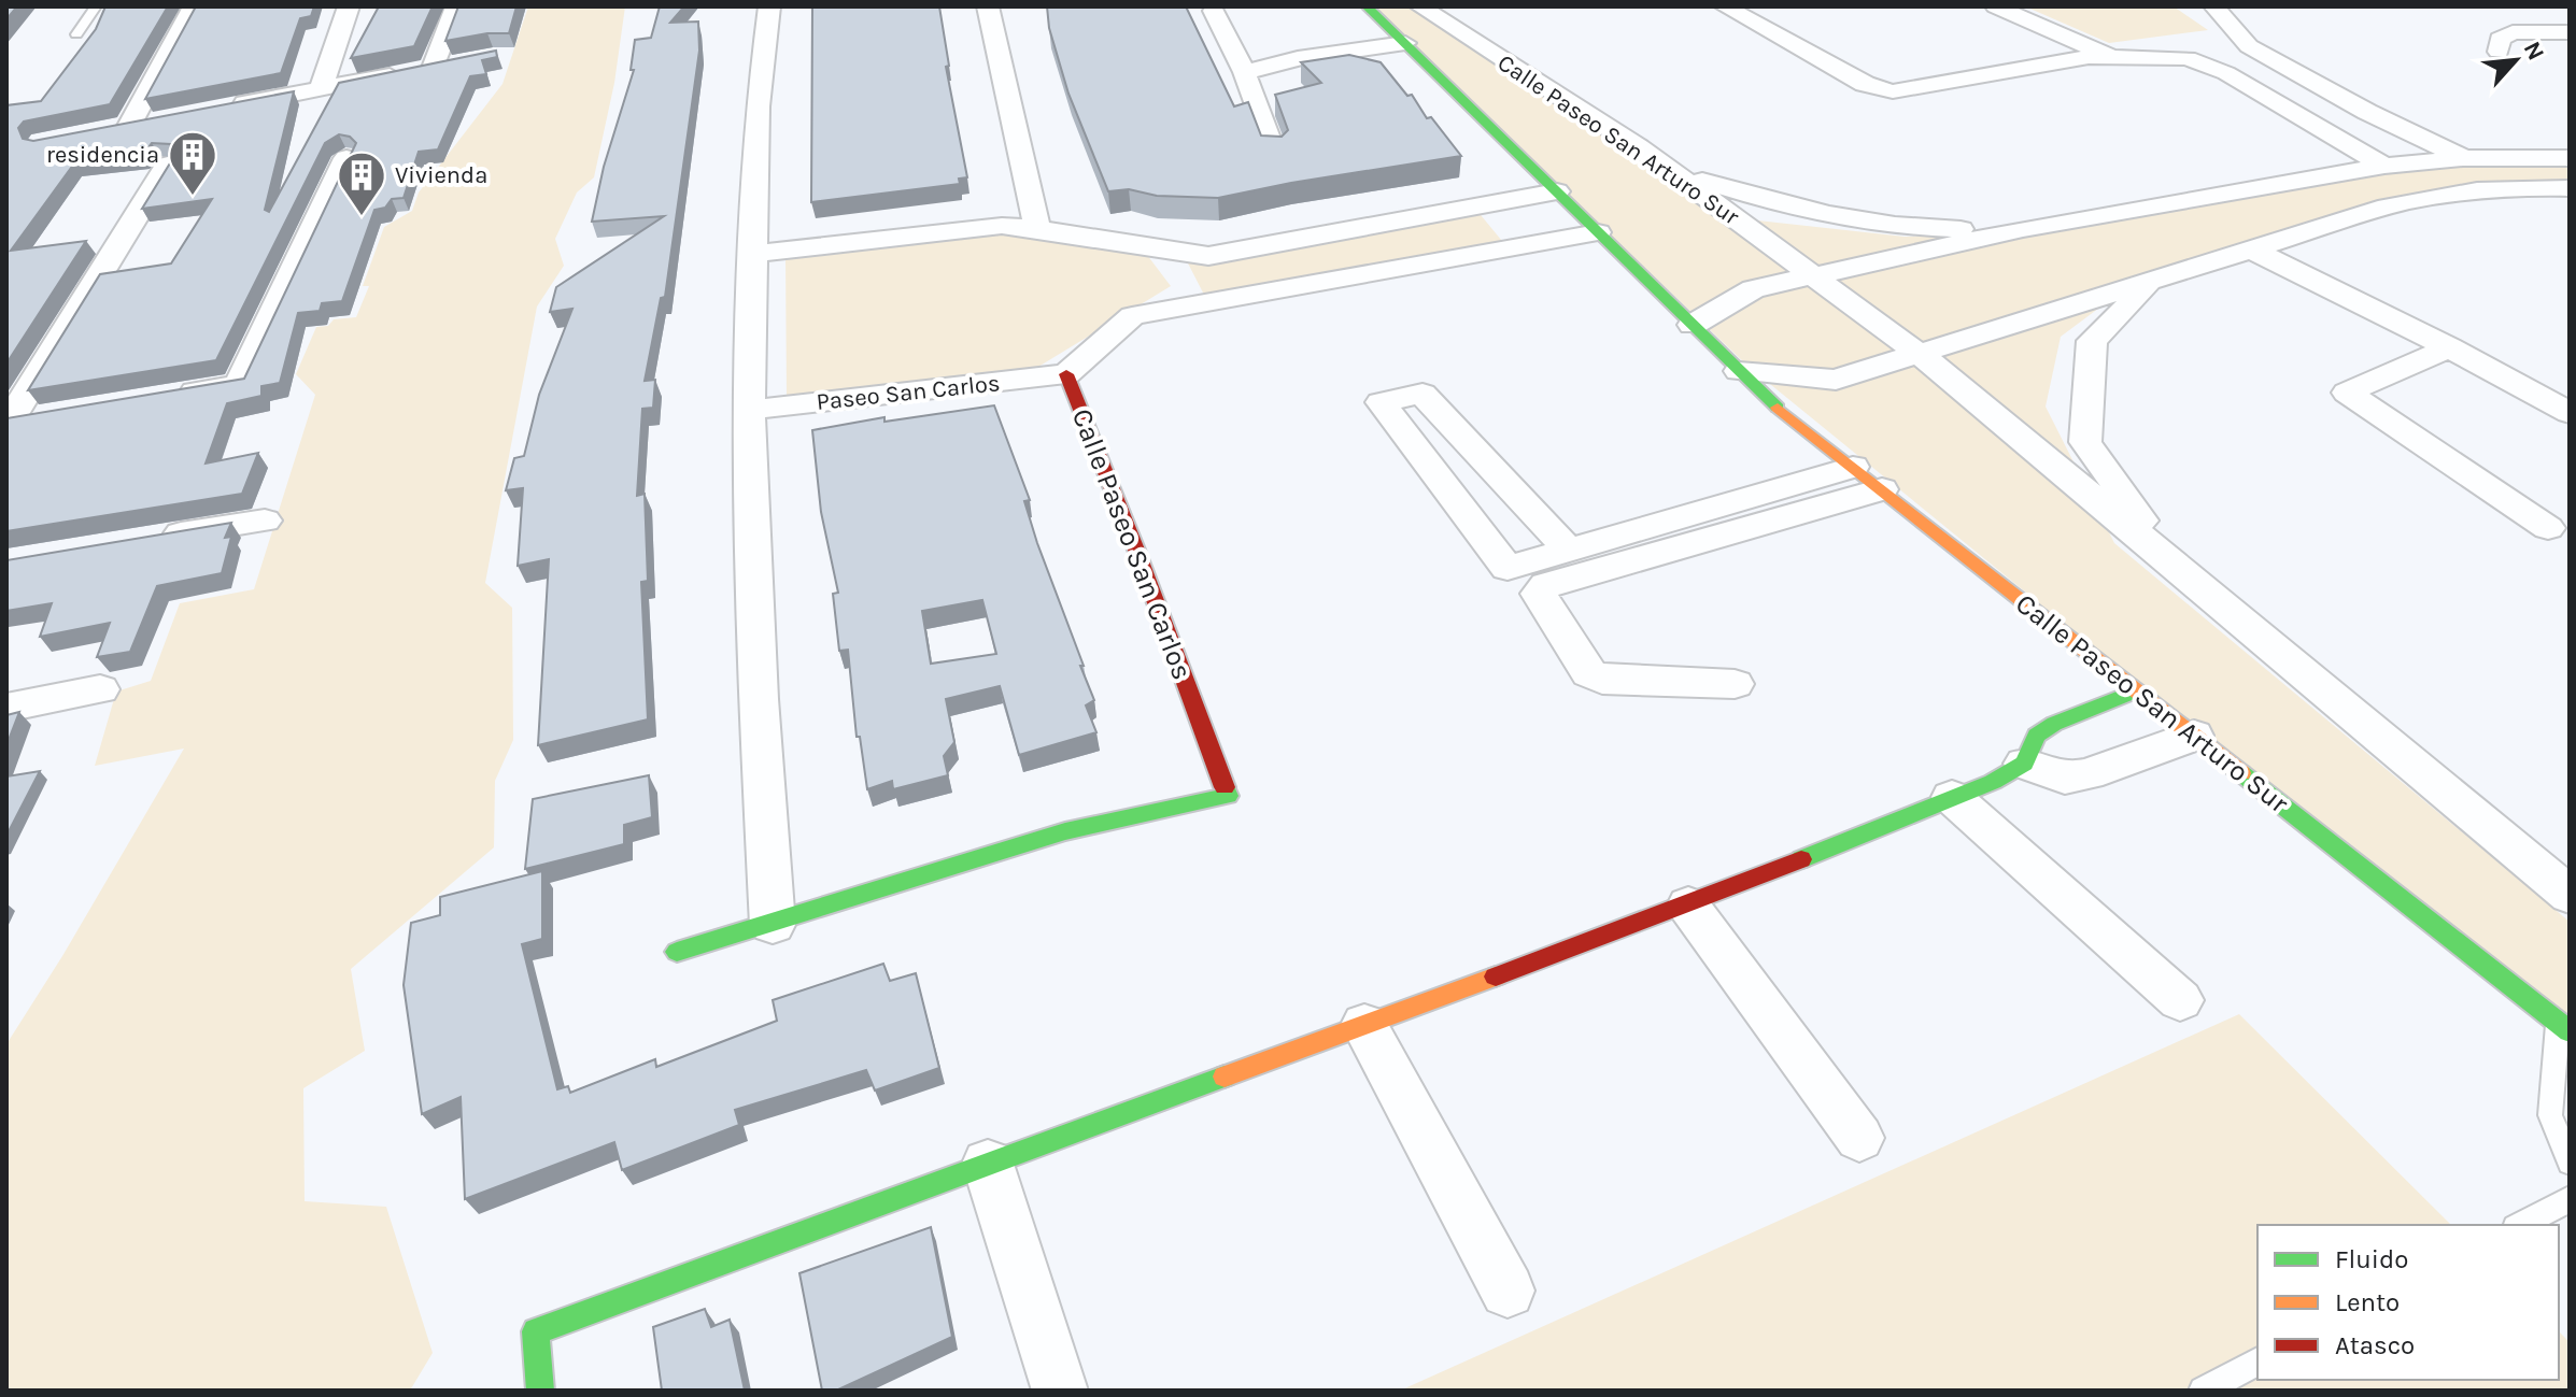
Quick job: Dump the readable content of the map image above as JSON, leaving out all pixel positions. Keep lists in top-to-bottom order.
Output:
{
  "streets": {
    "street": ["Calle Paseo San Arturo Sur", "Paseo San Carlos", "Calle Paseo San Carlos"]
  },
  "crossings": [
    ["Calle Paseo San Arturo Sur", "Calle Paseo San Carlos"],
    ["Paseo San Carlos", "Calle Paseo San Carlos"]
  ],
  "places": {
    "building": ["residencia", "Vivienda"]
  },
  "legend": ["Fluido", "Lento", "Atasco"],
  "north": "top right"
}
